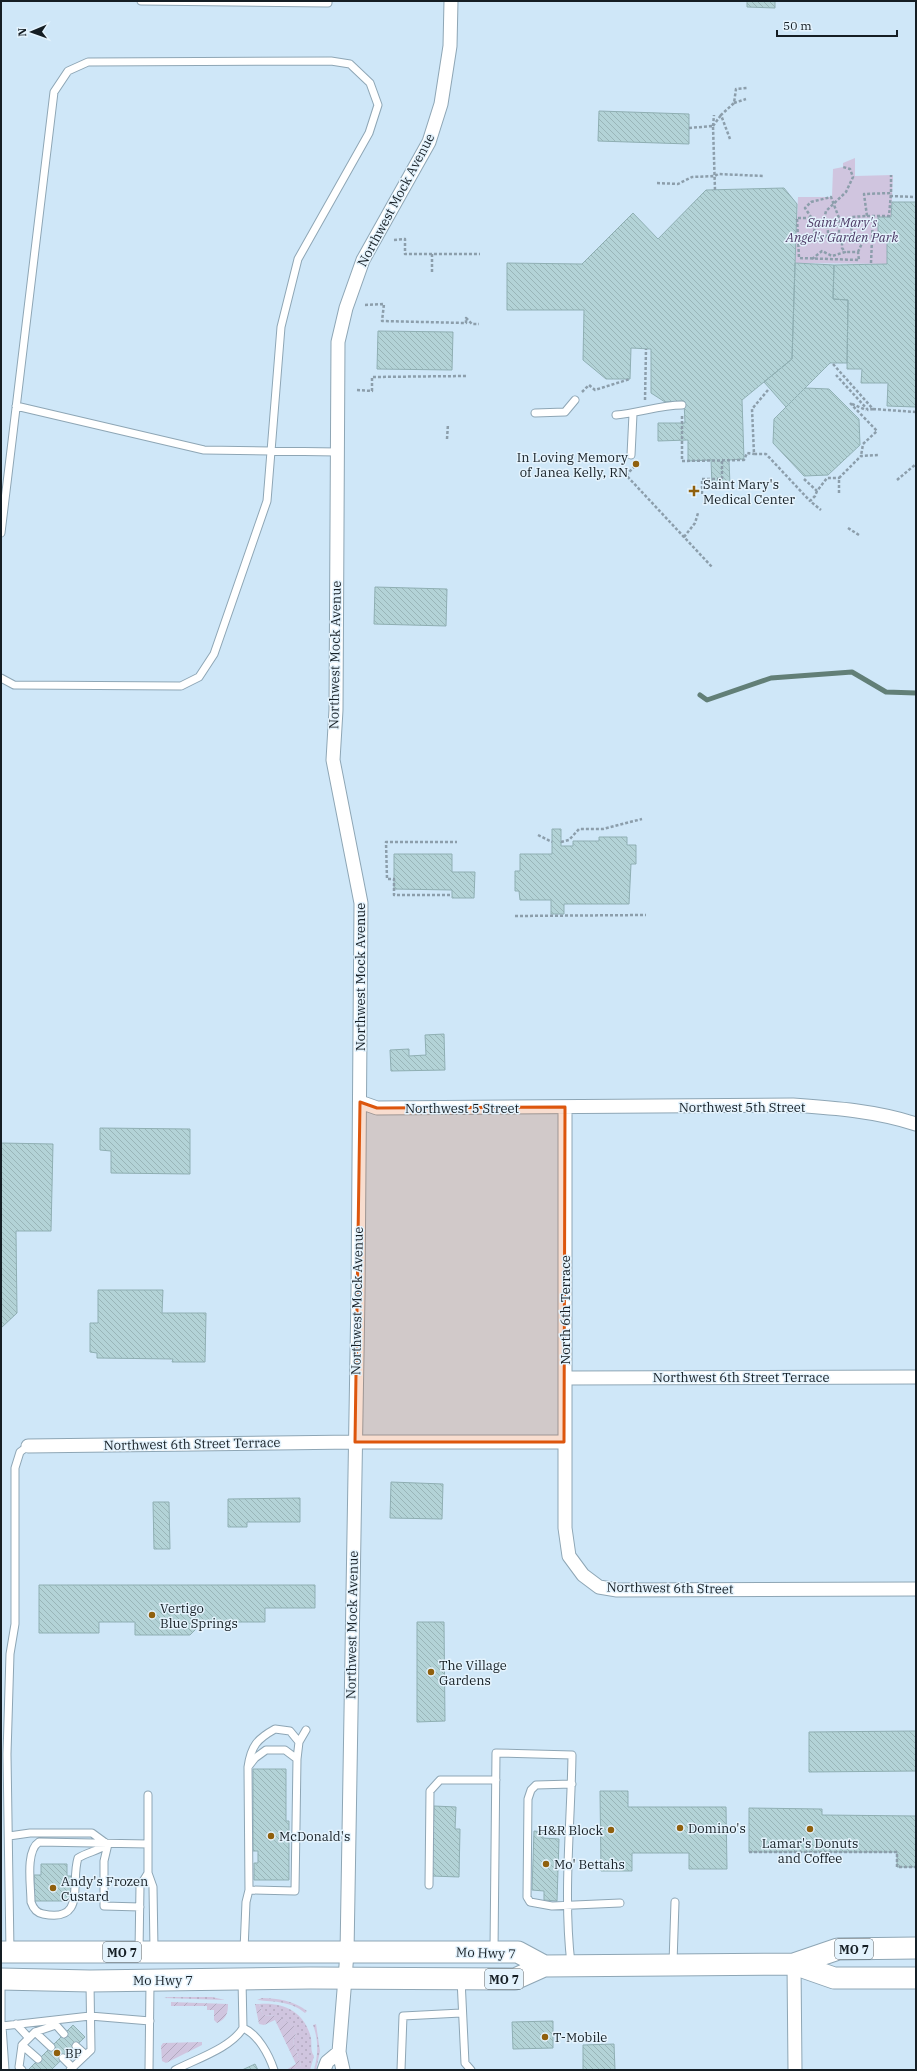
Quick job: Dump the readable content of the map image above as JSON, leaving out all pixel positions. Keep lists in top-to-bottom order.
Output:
{
  "streets": {
    "main road": ["MO 7", "Mo Hwy 7"],
    "street": [
      "Northwest Mock Avenue",
      "Northwest 5th Street",
      "Northwest 5 Street",
      "North 6th Terrace",
      "Northwest 6th Street Terrace",
      "Northwest 6th Street"
    ]
  },
  "crossings": [
    ["Northwest Mock Avenue", "Northwest 5 Street"],
    ["Northwest Mock Avenue", "Northwest 6th Street Terrace"],
    ["Northwest Mock Avenue", "Mo Hwy 7"],
    ["Northwest 5th Street", "Northwest 5 Street"],
    ["Northwest 5th Street", "North 6th Terrace"],
    ["Northwest 5 Street", "North 6th Terrace"],
    ["North 6th Terrace", "Northwest 6th Street Terrace"],
    ["North 6th Terrace", "Northwest 6th Street"],
    ["MO 7", "Mo Hwy 7"]
  ],
  "parks": ["Saint Mary's Angel's Garden Park"],
  "places": {
    "other": [
      "In Loving Memory of Janea Kelly, RN",
      "Vertigo Blue Springs",
      "The Village Gardens",
      "Domino's",
      "Lamar's Donuts and Coffee",
      "H&R Block",
      "McDonald's",
      "Mo' Bettahs",
      "Andy's Frozen Custard",
      "T-Mobile",
      "BP"
    ],
    "health": ["Saint Mary's Medical Center"]
  },
  "scale_bar": "50 m",
  "north": "left"
}
